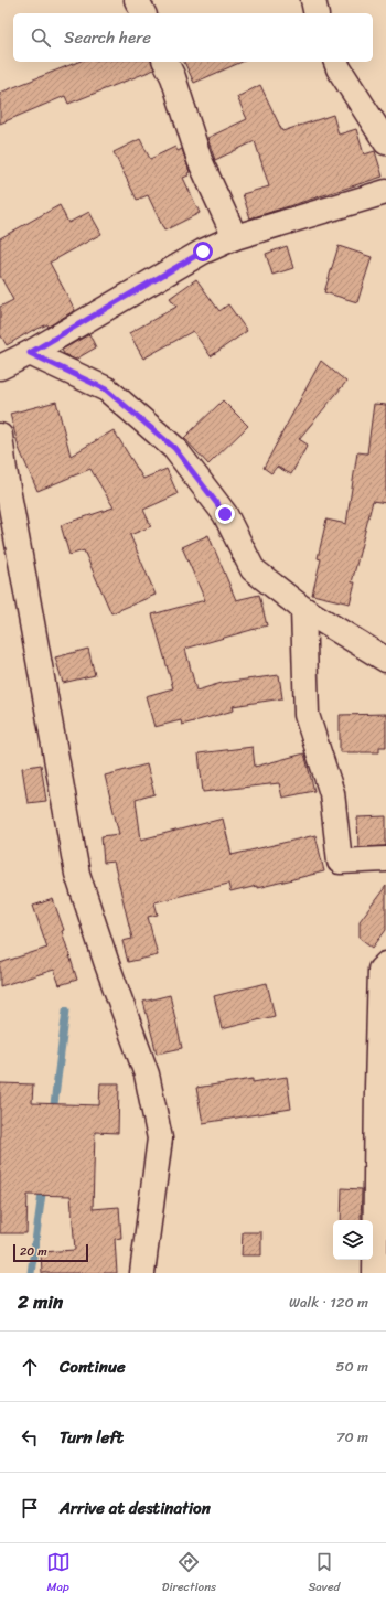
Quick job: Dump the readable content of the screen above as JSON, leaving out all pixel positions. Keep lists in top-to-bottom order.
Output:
{
  "scale_bar": "20 m",
  "page": {
    "search": "Search here",
    "scale": "20 m",
    "heading": ["2 min", "Walk · 120 m"],
    "list": [
      ["Continue", "50 m"],
      ["Turn left", "70 m"],
      "Arrive at destination"
    ],
    "nav": ["Map", "Directions", "Saved"]
  }
}
